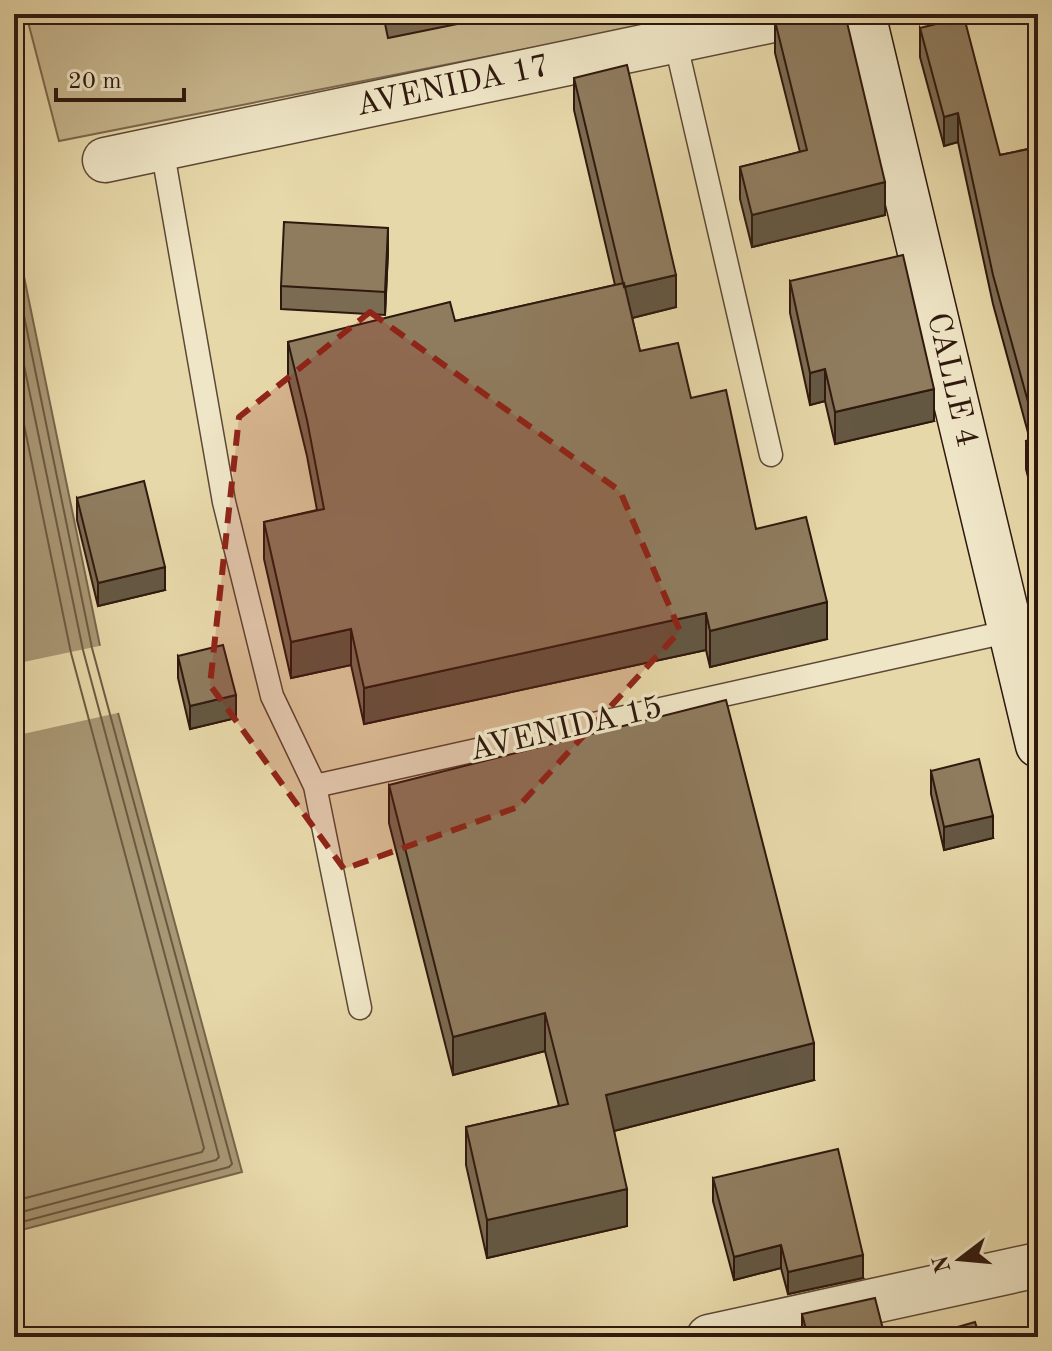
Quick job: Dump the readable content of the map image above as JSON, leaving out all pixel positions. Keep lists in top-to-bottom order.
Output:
{
  "streets": {
    "street": ["AVENIDA 17", "CALLE 4"],
    "lane": ["AVENIDA 15"]
  },
  "crossings": [
    ["CALLE 4", "AVENIDA 15"]
  ],
  "scale_bar": "20 m",
  "north": "left"
}
